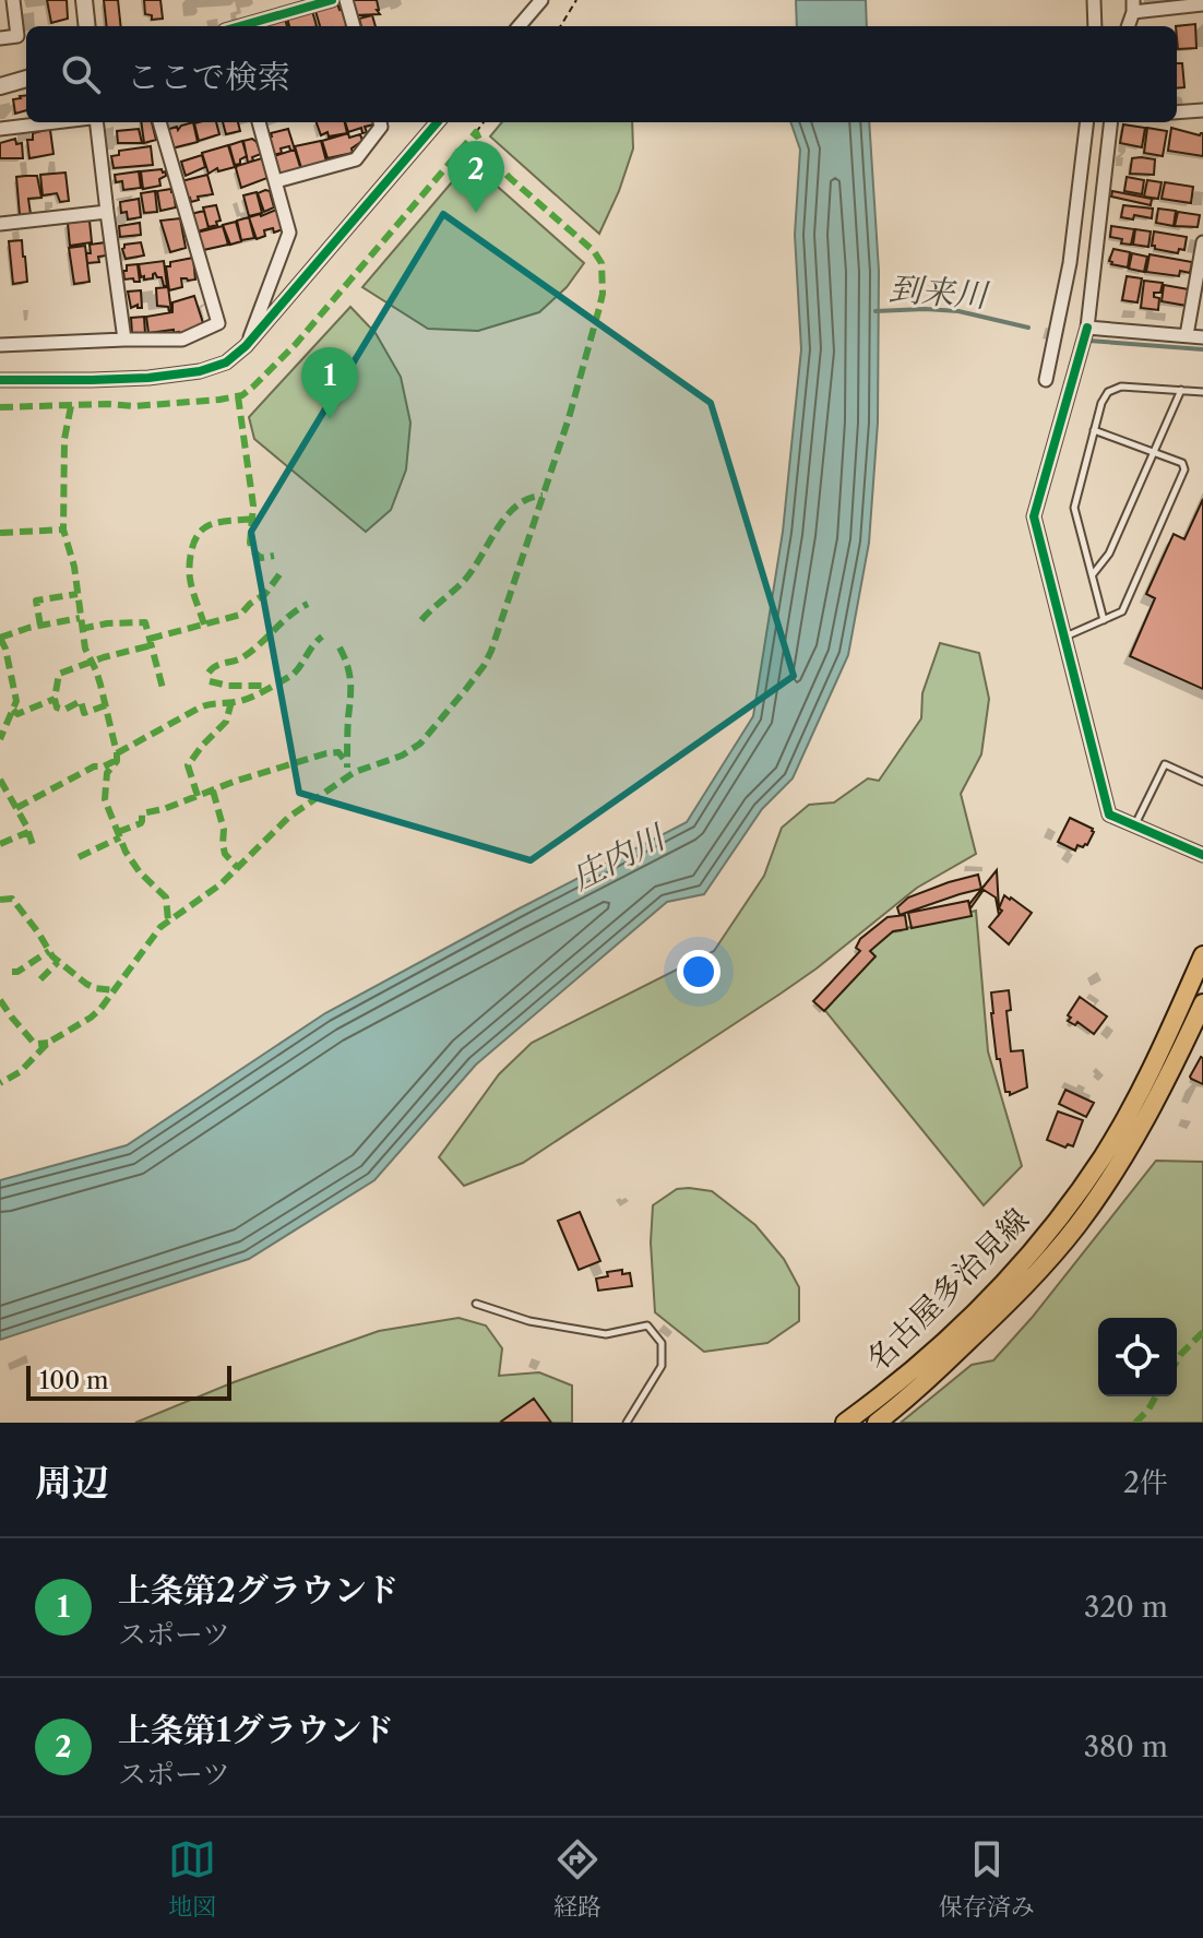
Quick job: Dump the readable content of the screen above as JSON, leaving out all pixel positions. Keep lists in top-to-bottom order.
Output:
{
  "streets": {
    "main road": ["名古屋多治見線"]
  },
  "water": ["到来川", "庄内川"],
  "scale_bar": "100 m",
  "page": {
    "search": "ここで検索",
    "pins": ["2", "1"],
    "scale": "100 m",
    "heading": ["周辺", "2件"],
    "list": [
      {
        "mark": "1",
        "name": "上条第2グラウンド",
        "note": "スポーツ",
        "value": "320 m"
      },
      {
        "mark": "2",
        "name": "上条第1グラウンド",
        "note": "スポーツ",
        "value": "380 m"
      }
    ],
    "nav": ["地図", "経路", "保存済み"]
  }
}
